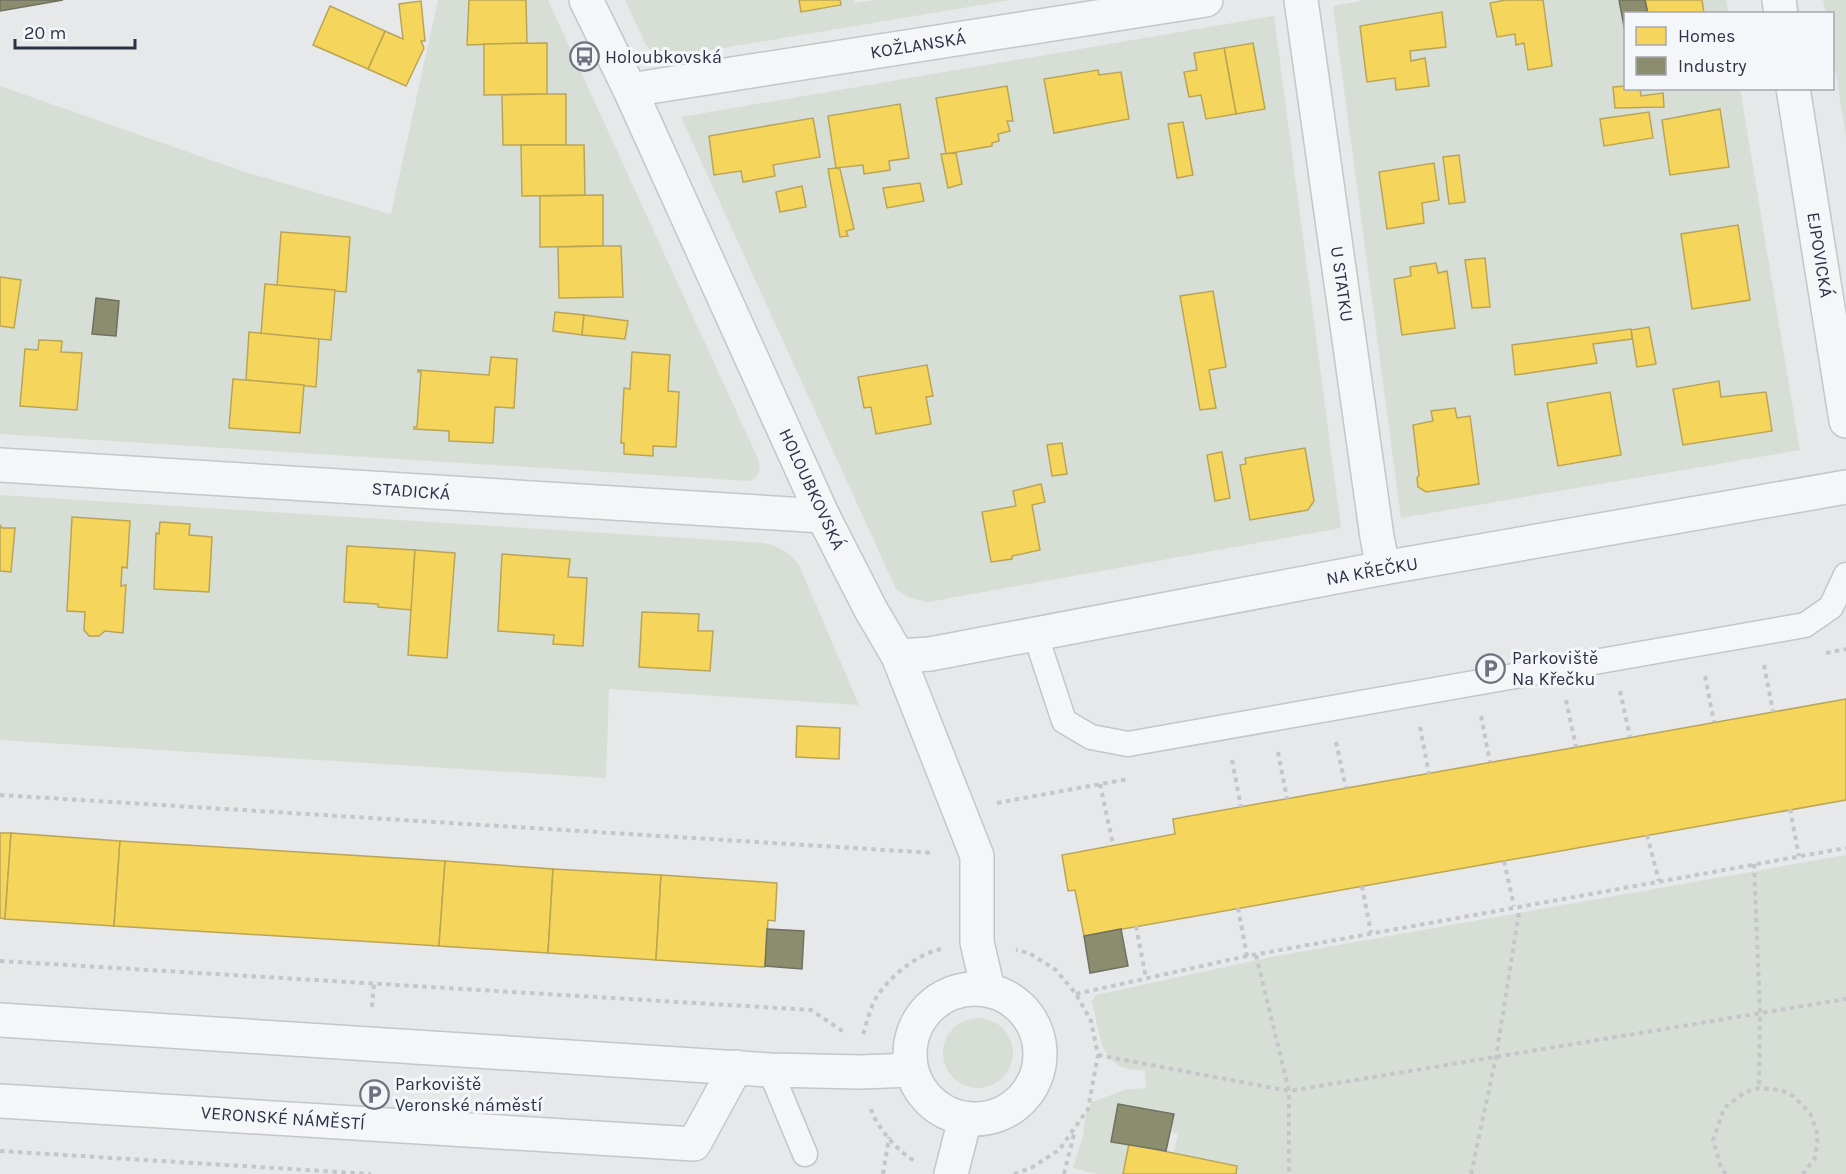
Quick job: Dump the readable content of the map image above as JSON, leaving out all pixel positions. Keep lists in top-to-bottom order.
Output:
{
  "streets": {
    "street": [
      "KOŽLANSKÁ",
      "EJPOVICKÁ",
      "U STATKU",
      "HOLOUBKOVSKÁ",
      "STADICKÁ",
      "NA KŘEČKU",
      "VERONSKÉ NÁMĚSTÍ"
    ]
  },
  "crossings": [
    ["KOŽLANSKÁ", "HOLOUBKOVSKÁ"],
    ["U STATKU", "NA KŘEČKU"],
    ["HOLOUBKOVSKÁ", "STADICKÁ"],
    ["HOLOUBKOVSKÁ", "NA KŘEČKU"]
  ],
  "places": {
    "bus stop": ["Holoubkovská"],
    "parking": ["Parkoviště Na Křečku", "Parkoviště Veronské náměstí"]
  },
  "legend": ["Homes", "Industry"],
  "scale_bar": "20 m"
}
